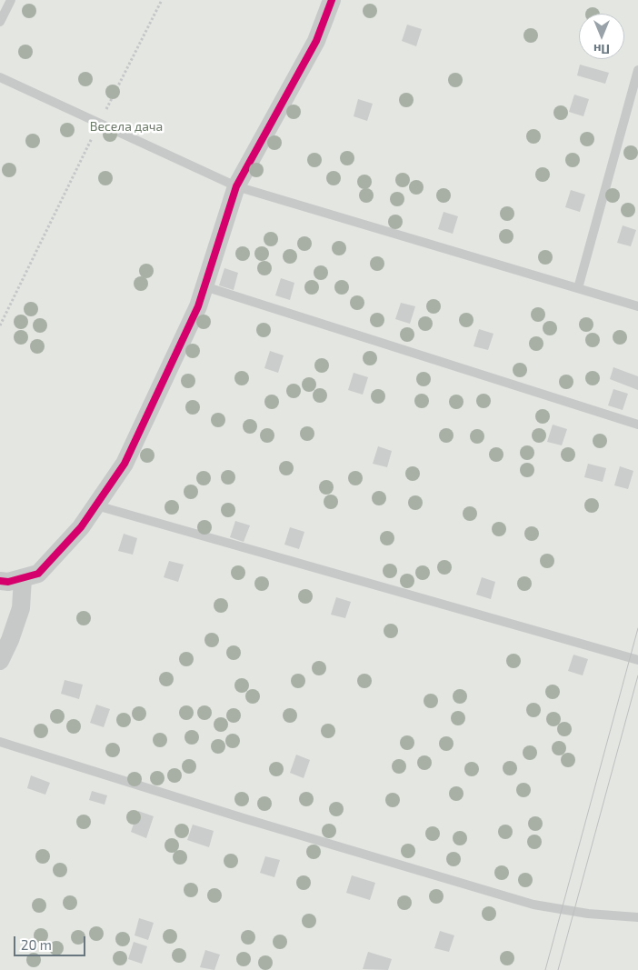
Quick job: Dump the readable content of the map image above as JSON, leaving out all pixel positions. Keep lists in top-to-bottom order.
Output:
{
  "parks": ["Весела дача"],
  "scale_bar": "20 m",
  "north": "bottom"
}
